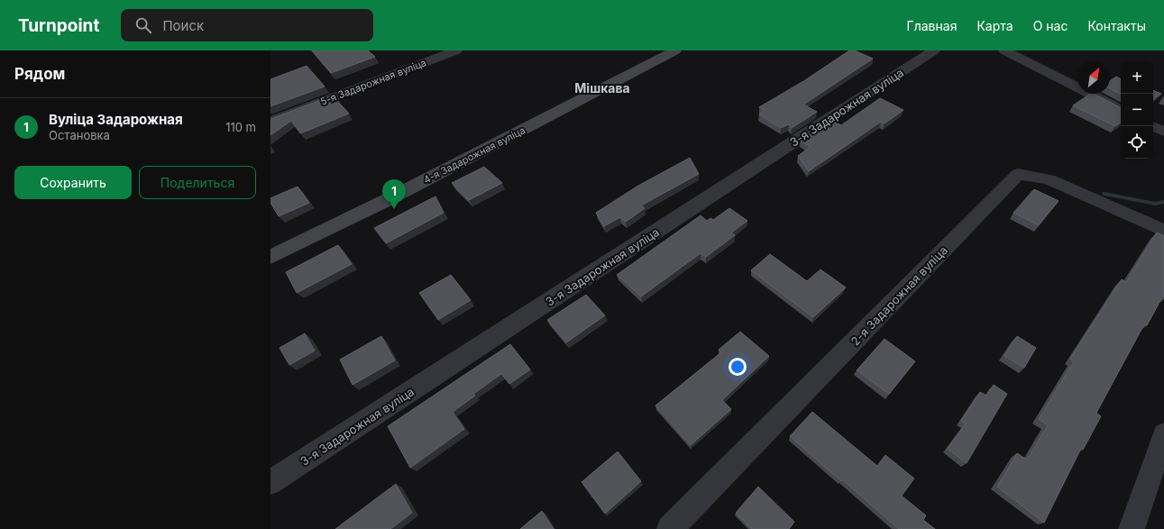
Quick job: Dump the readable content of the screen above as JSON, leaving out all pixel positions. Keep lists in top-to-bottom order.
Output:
{
  "streets": {
    "main road": ["4-я Задарожная вуліца"],
    "street": ["5-я Задарожная вуліца", "3-я Задарожная вуліца", "2-я Задарожная вуліца"]
  },
  "districts": ["Мішкава"],
  "north": "top right",
  "page": {
    "header": "Turnpoint",
    "search": "Поиск",
    "nav": [
      "Главная",
      "Карта",
      "О нас",
      "Контакты"
    ],
    "heading": "Рядом",
    "map_buttons": ["+", "−"],
    "list": [
      {
        "mark": "1",
        "name": "Вуліца Задарожная",
        "note": "Остановка",
        "value": "110 m"
      }
    ],
    "buttons": ["Сохранить", "Поделиться"],
    "pins": "1"
  }
}
